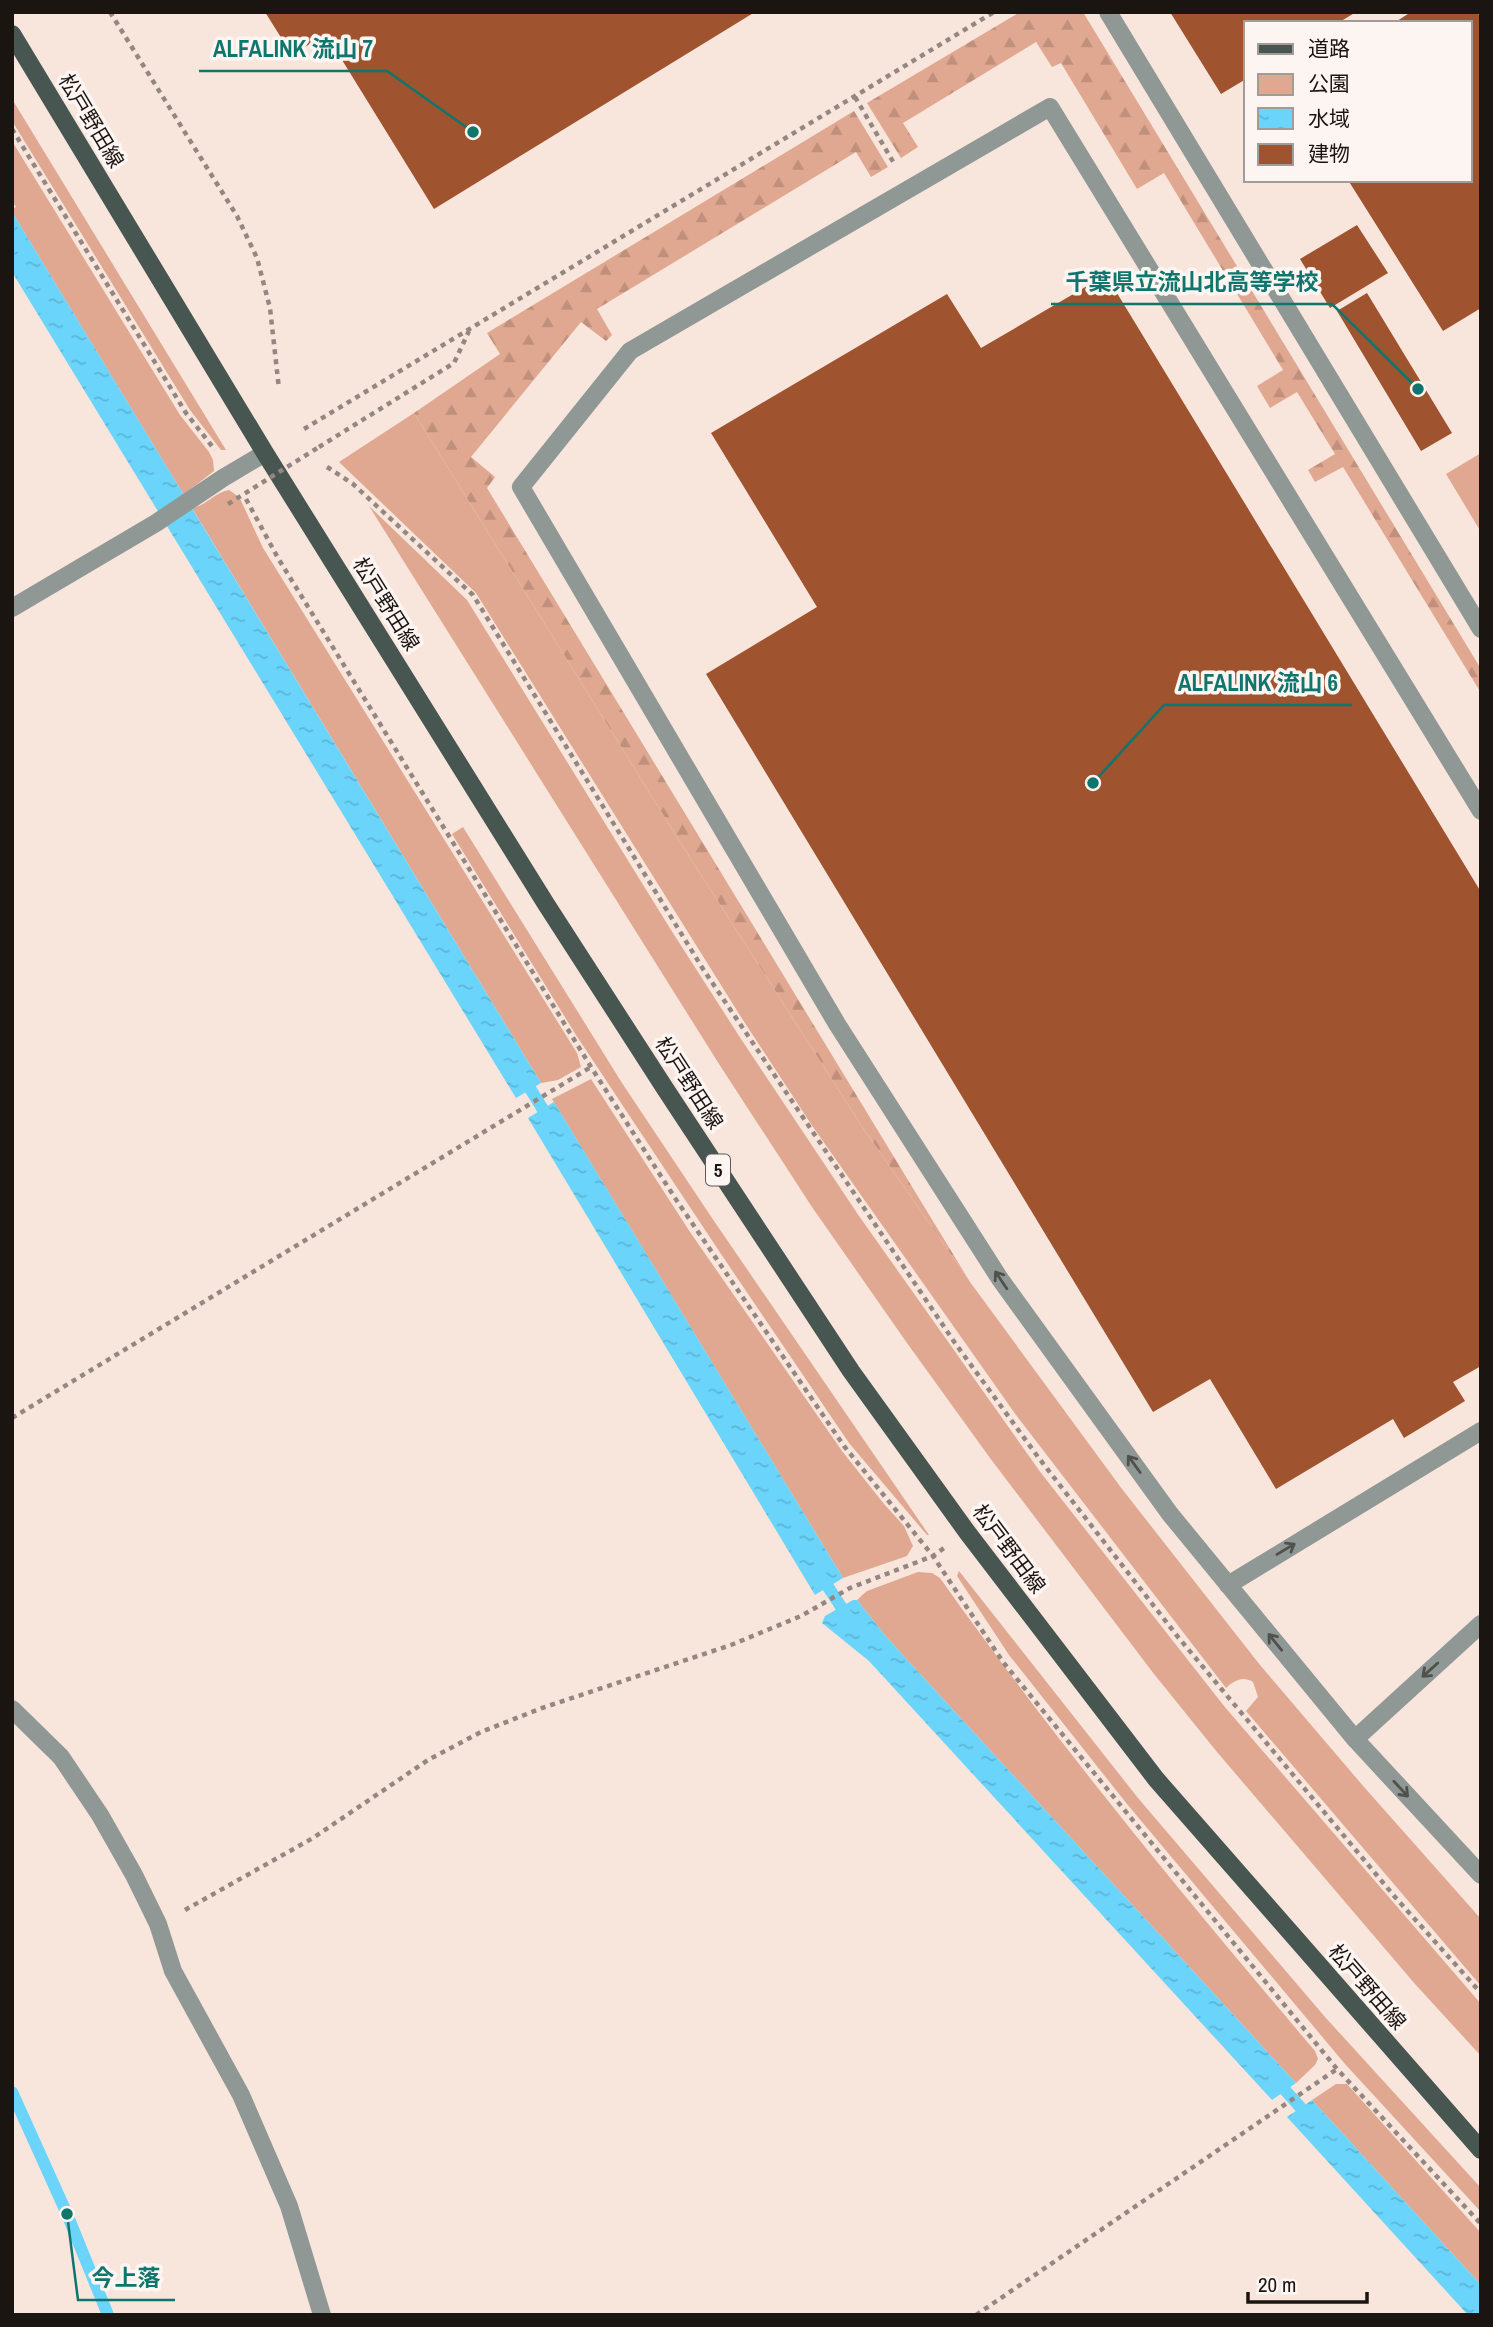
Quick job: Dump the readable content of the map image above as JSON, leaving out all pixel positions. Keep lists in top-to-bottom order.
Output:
{
  "streets": {
    "main road": ["松戸野田線", "5"]
  },
  "places": [
    "ALFALINK 流山 7",
    "千葉県立流山北高等学校",
    "ALFALINK 流山 6",
    "今上落"
  ],
  "legend": [
    "道路",
    "公園",
    "水域",
    "建物"
  ],
  "scale_bar": "20 m"
}
